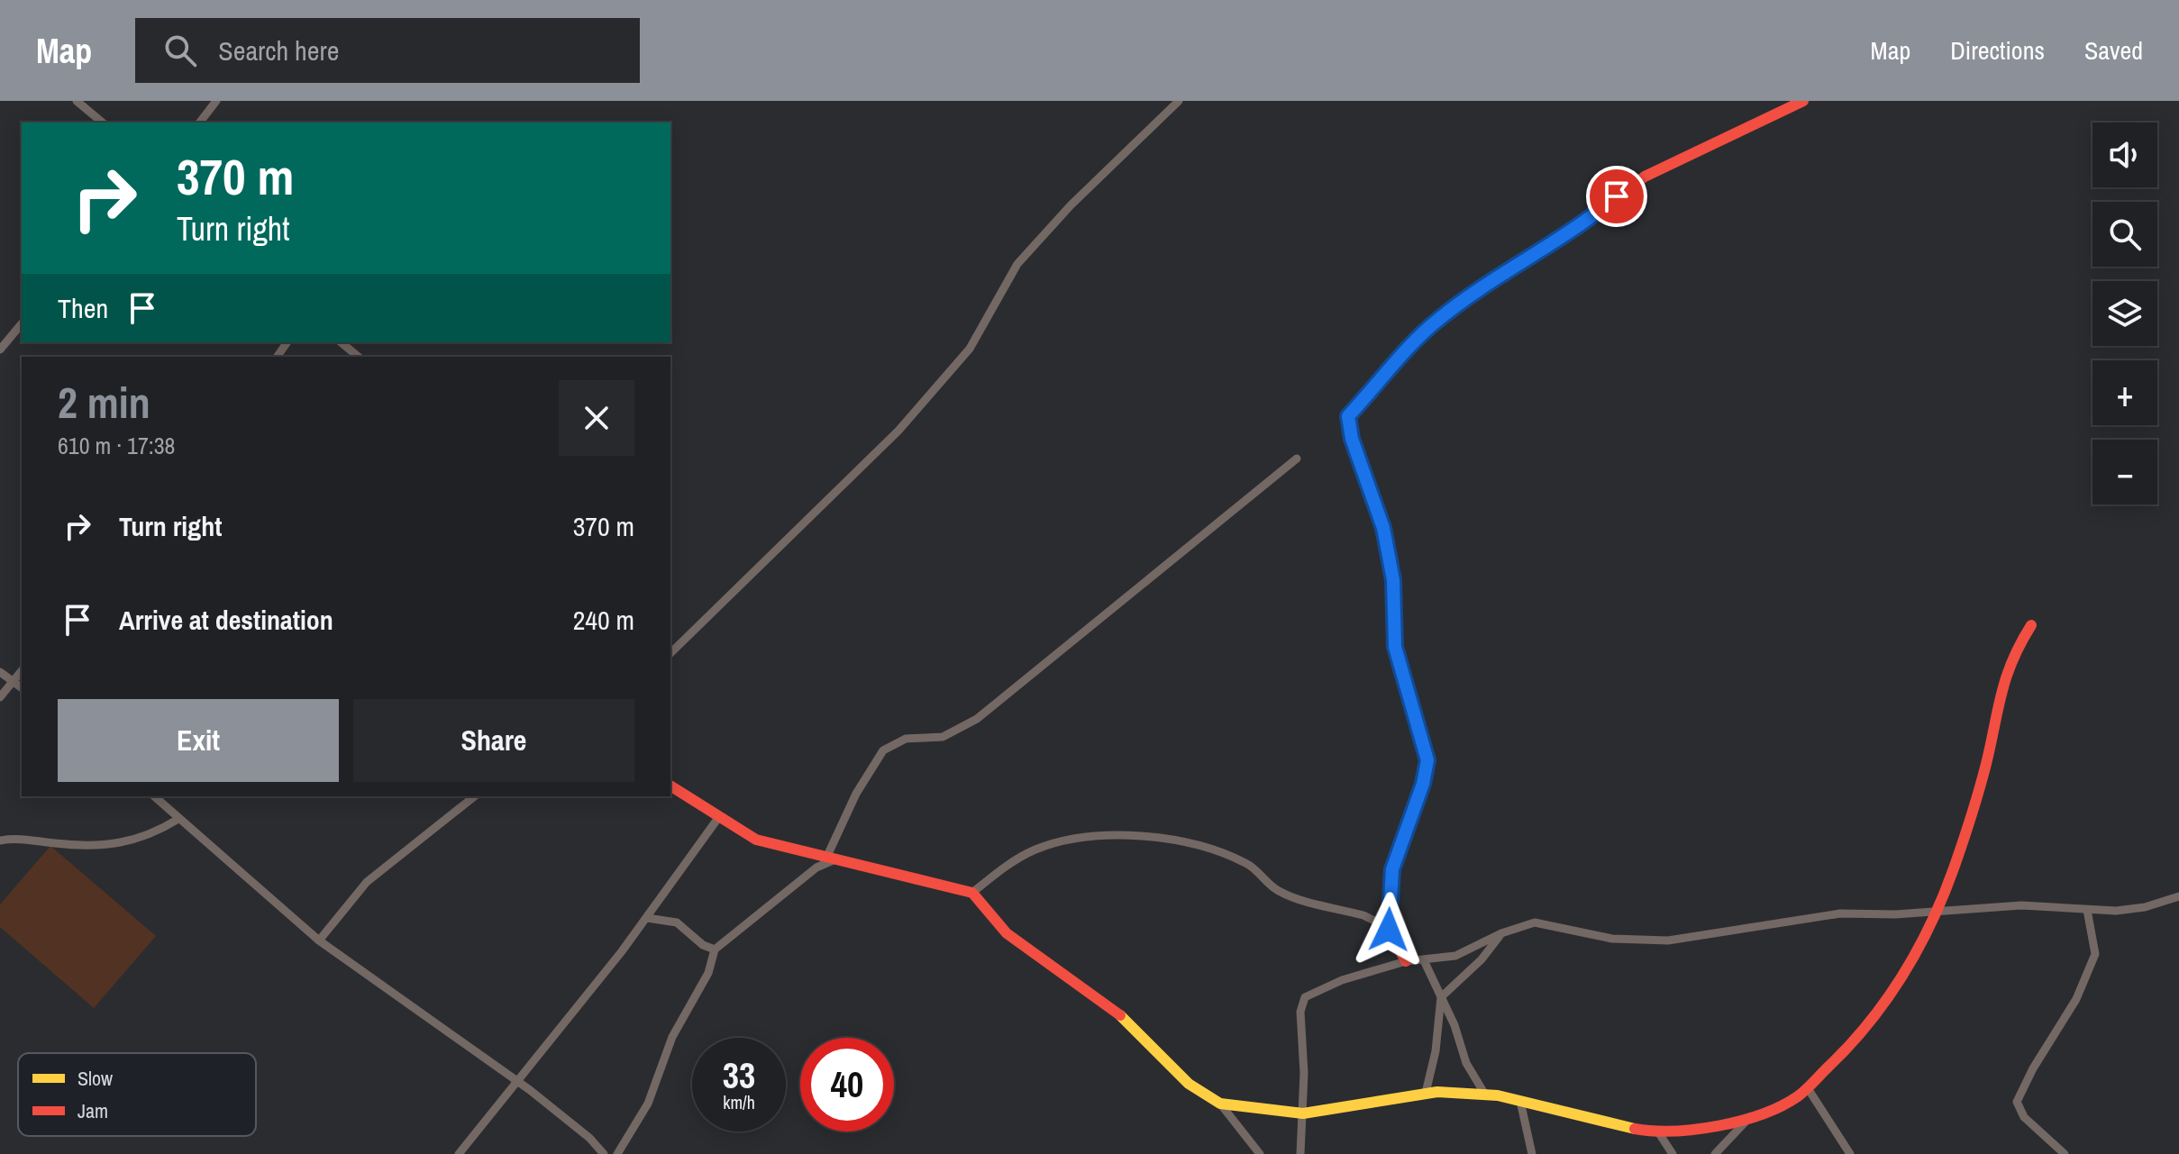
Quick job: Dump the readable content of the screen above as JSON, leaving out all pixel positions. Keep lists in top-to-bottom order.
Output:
{
  "legend": ["Slow", "Jam"],
  "page": {
    "header": "Map",
    "search": "Search here",
    "nav": ["Map", "Directions", "Saved"],
    "map_buttons": ["+", "−"],
    "turn": ["370 m", "Turn right"],
    "then": "Then",
    "heading": ["2 min", "610 m · 17:38"],
    "list": [
      {
        "name": "Turn right",
        "value": "370 m"
      },
      {
        "name": "Arrive at destination",
        "value": "240 m"
      }
    ],
    "buttons": ["Exit", "Share"],
    "speed": "33 km/h",
    "limit": "40"
  }
}
